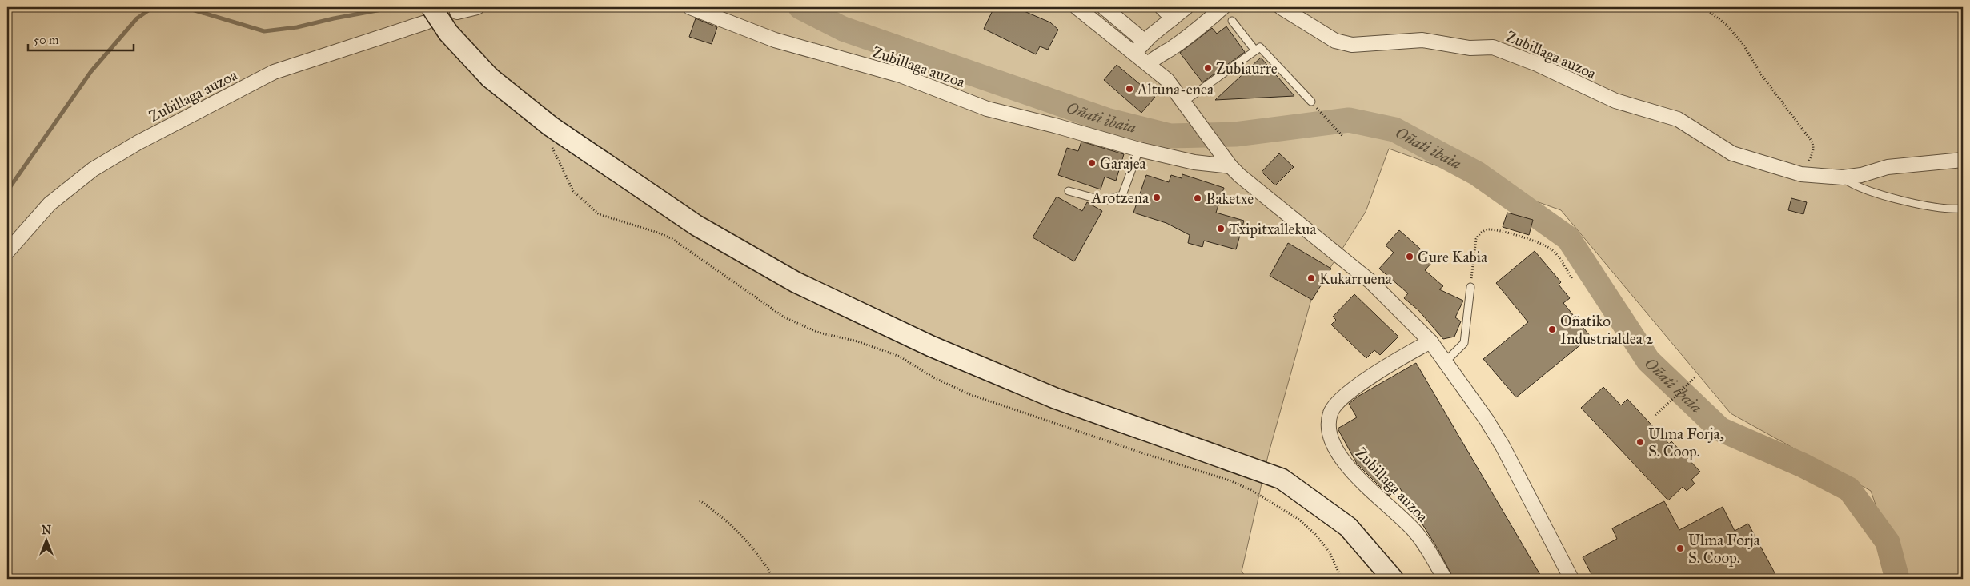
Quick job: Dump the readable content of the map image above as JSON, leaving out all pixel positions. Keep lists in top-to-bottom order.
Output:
{
  "streets": {
    "street": ["Zubillaga auzoa"]
  },
  "water": ["Oñati ibaia"],
  "places": [
    "Zubiaurre",
    "Altuna-enea",
    "Garajea",
    "Arotzena",
    "Baketxe",
    "Txipitxallekua",
    "Gure Kabia",
    "Kukarruena",
    "Oñatiko Industrialdea 2",
    "Ulma Forja, S. Coop.",
    "Ulma Forja S. Coop."
  ],
  "scale_bar": "50 m",
  "north": "top"
}
